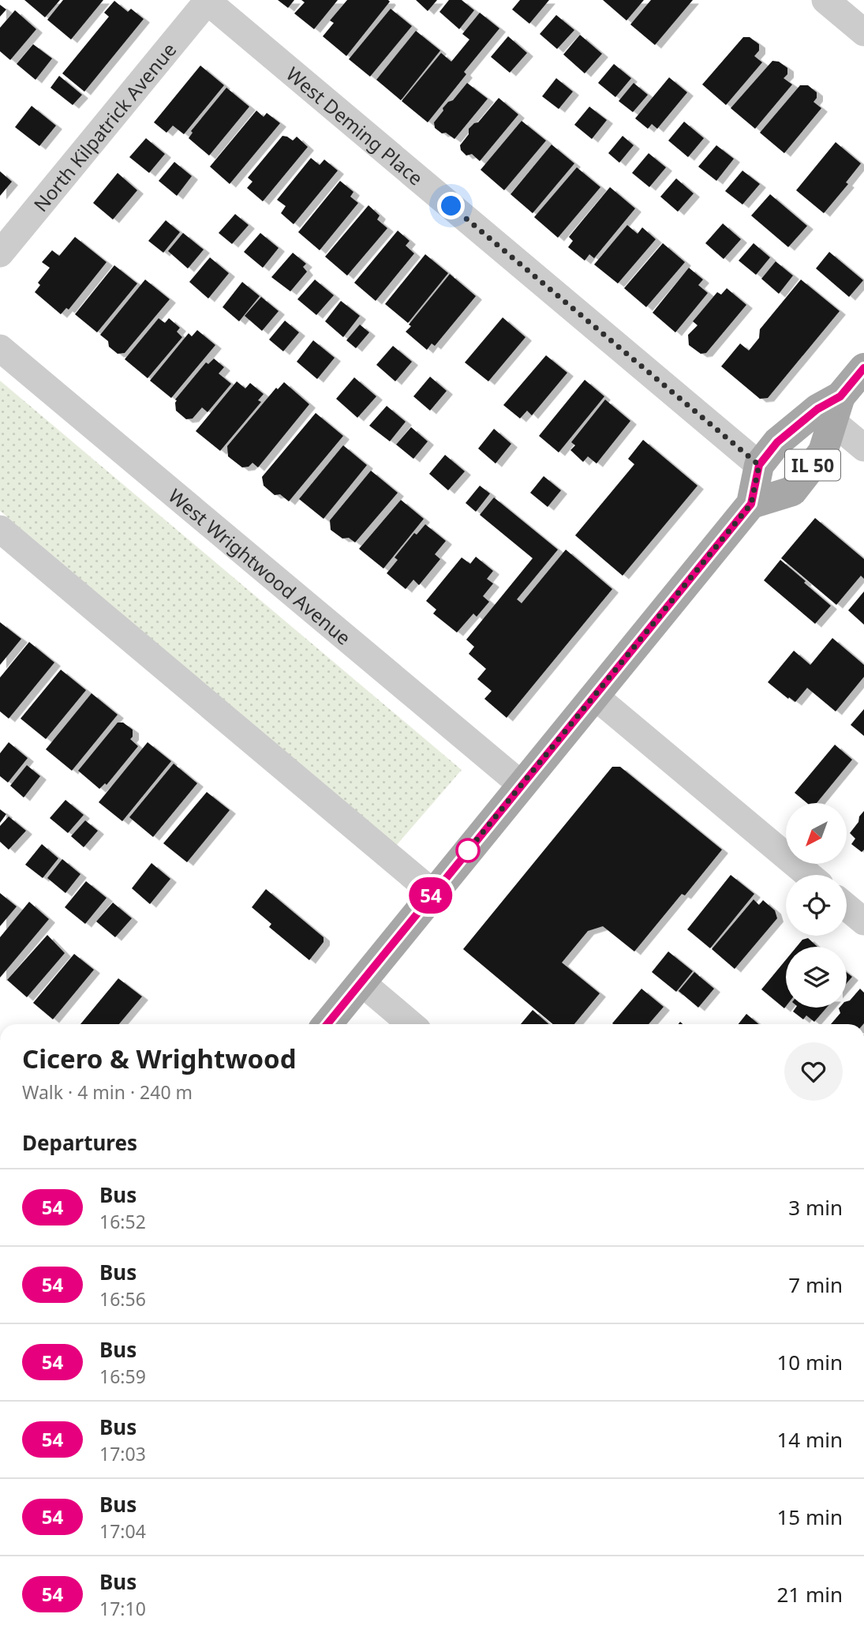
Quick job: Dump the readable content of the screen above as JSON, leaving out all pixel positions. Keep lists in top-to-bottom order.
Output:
{
  "streets": {
    "main road": ["IL 50"],
    "street": ["North Kilpatrick Avenue", "West Deming Place", "West Wrightwood Avenue"]
  },
  "crossings": [
    ["North Kilpatrick Avenue", "West Deming Place"],
    ["West Deming Place", "IL 50"],
    ["IL 50", "West Wrightwood Avenue"]
  ],
  "lines": ["bus line 54"],
  "north": "bottom left",
  "page": {
    "on_map": "54",
    "heading": [
      ["Cicero & Wrightwood", "Walk · 4 min · 240 m"],
      "Departures"
    ],
    "list": [
      {
        "mark": "54",
        "name": "Bus",
        "note": "16:52",
        "value": "3 min"
      },
      {
        "mark": "54",
        "name": "Bus",
        "note": "16:56",
        "value": "7 min"
      },
      {
        "mark": "54",
        "name": "Bus",
        "note": "16:59",
        "value": "10 min"
      },
      {
        "mark": "54",
        "name": "Bus",
        "note": "17:03",
        "value": "14 min"
      },
      {
        "mark": "54",
        "name": "Bus",
        "note": "17:04",
        "value": "15 min"
      },
      {
        "mark": "54",
        "name": "Bus",
        "note": "17:10",
        "value": "21 min"
      }
    ]
  }
}
